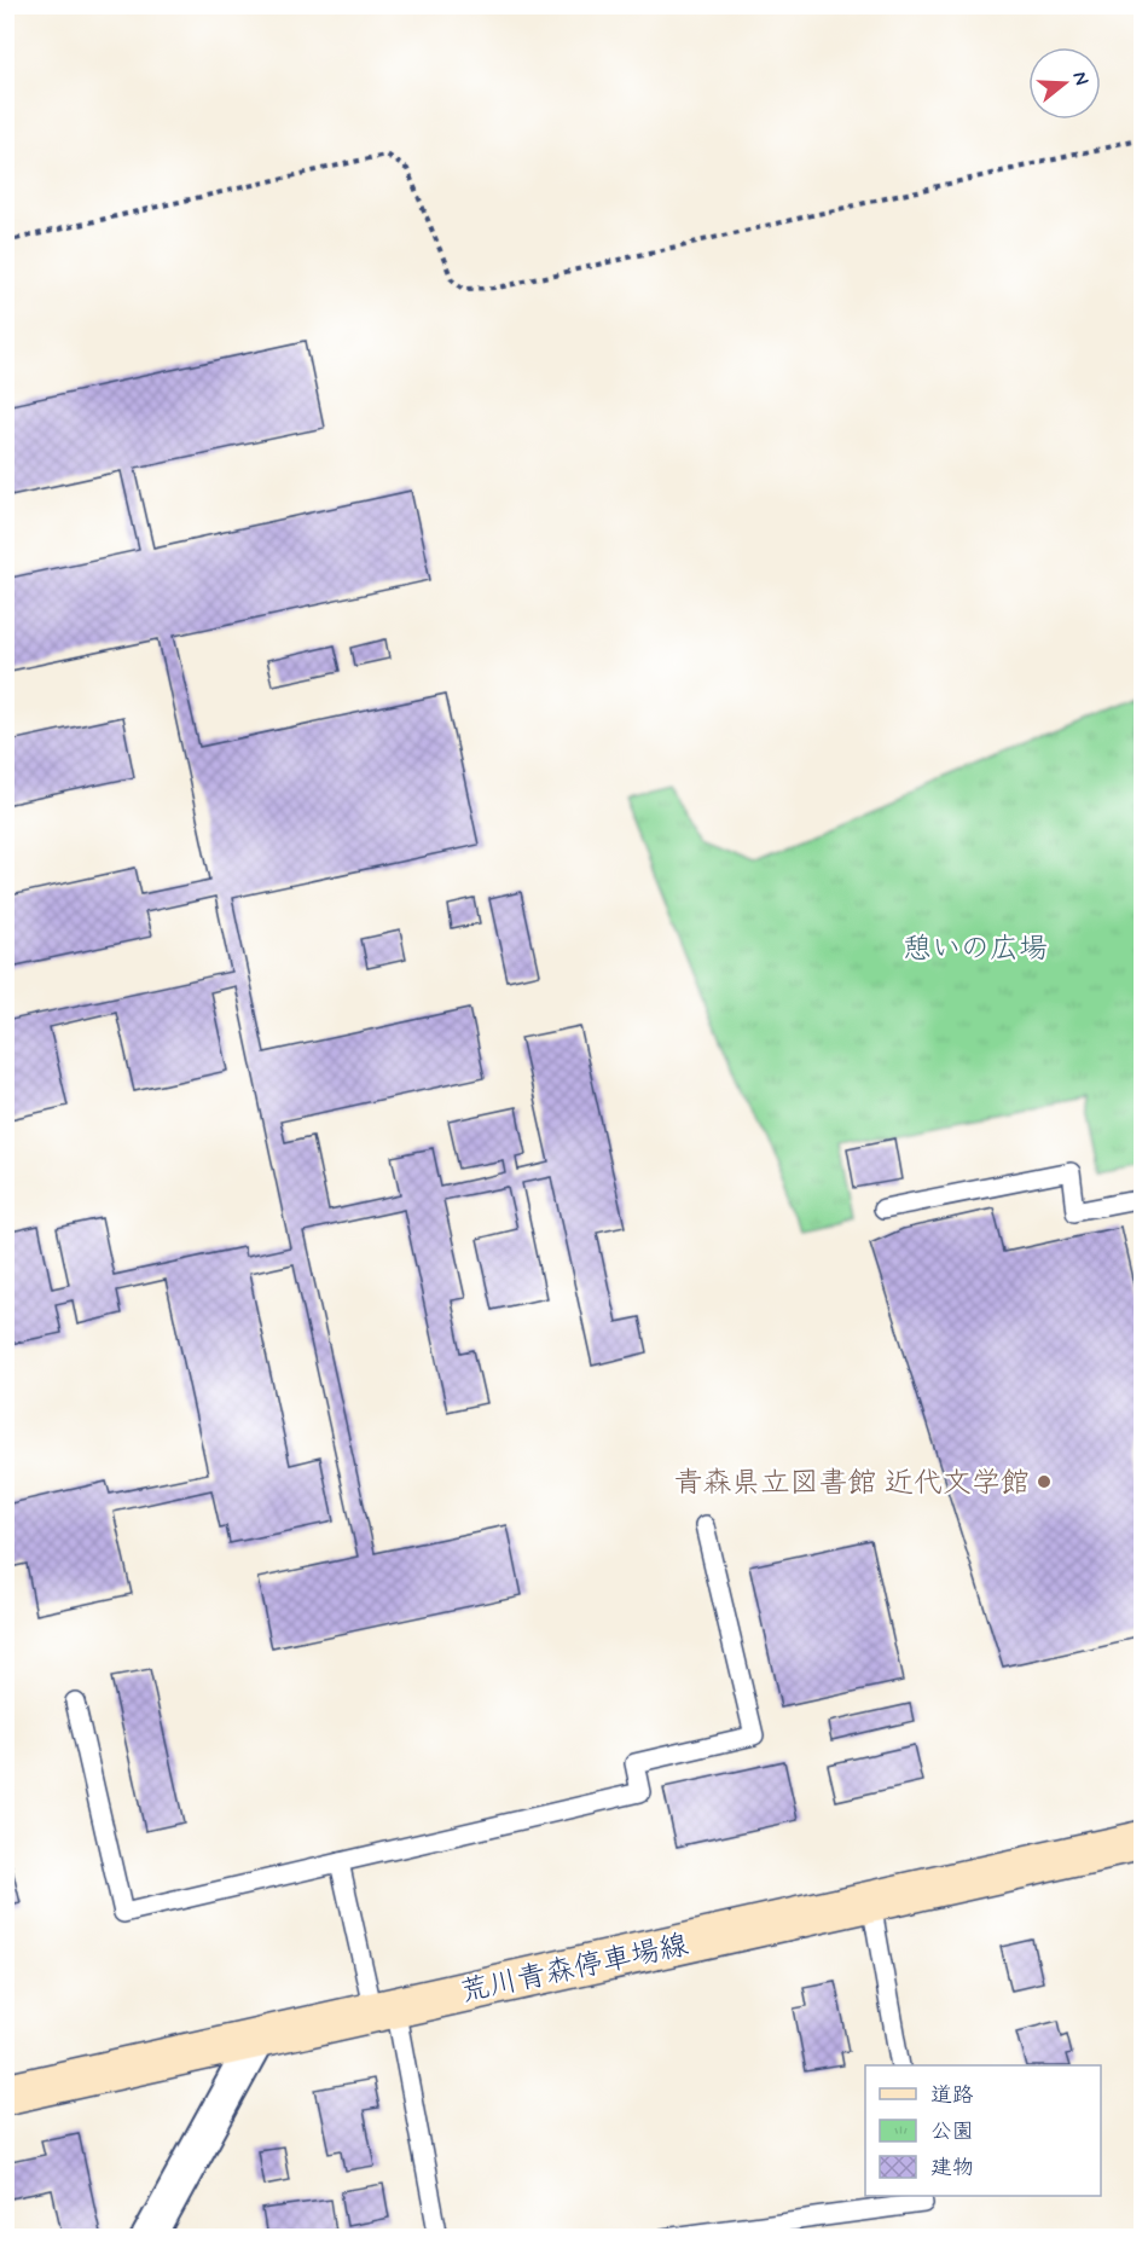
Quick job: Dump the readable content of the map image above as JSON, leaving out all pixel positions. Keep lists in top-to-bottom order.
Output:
{
  "streets": {
    "main road": ["荒川青森停車場線"]
  },
  "parks": ["憩いの広場"],
  "places": ["青森県立図書館 近代文学館"],
  "legend": ["道路", "公園", "建物"],
  "north": "right"
}
